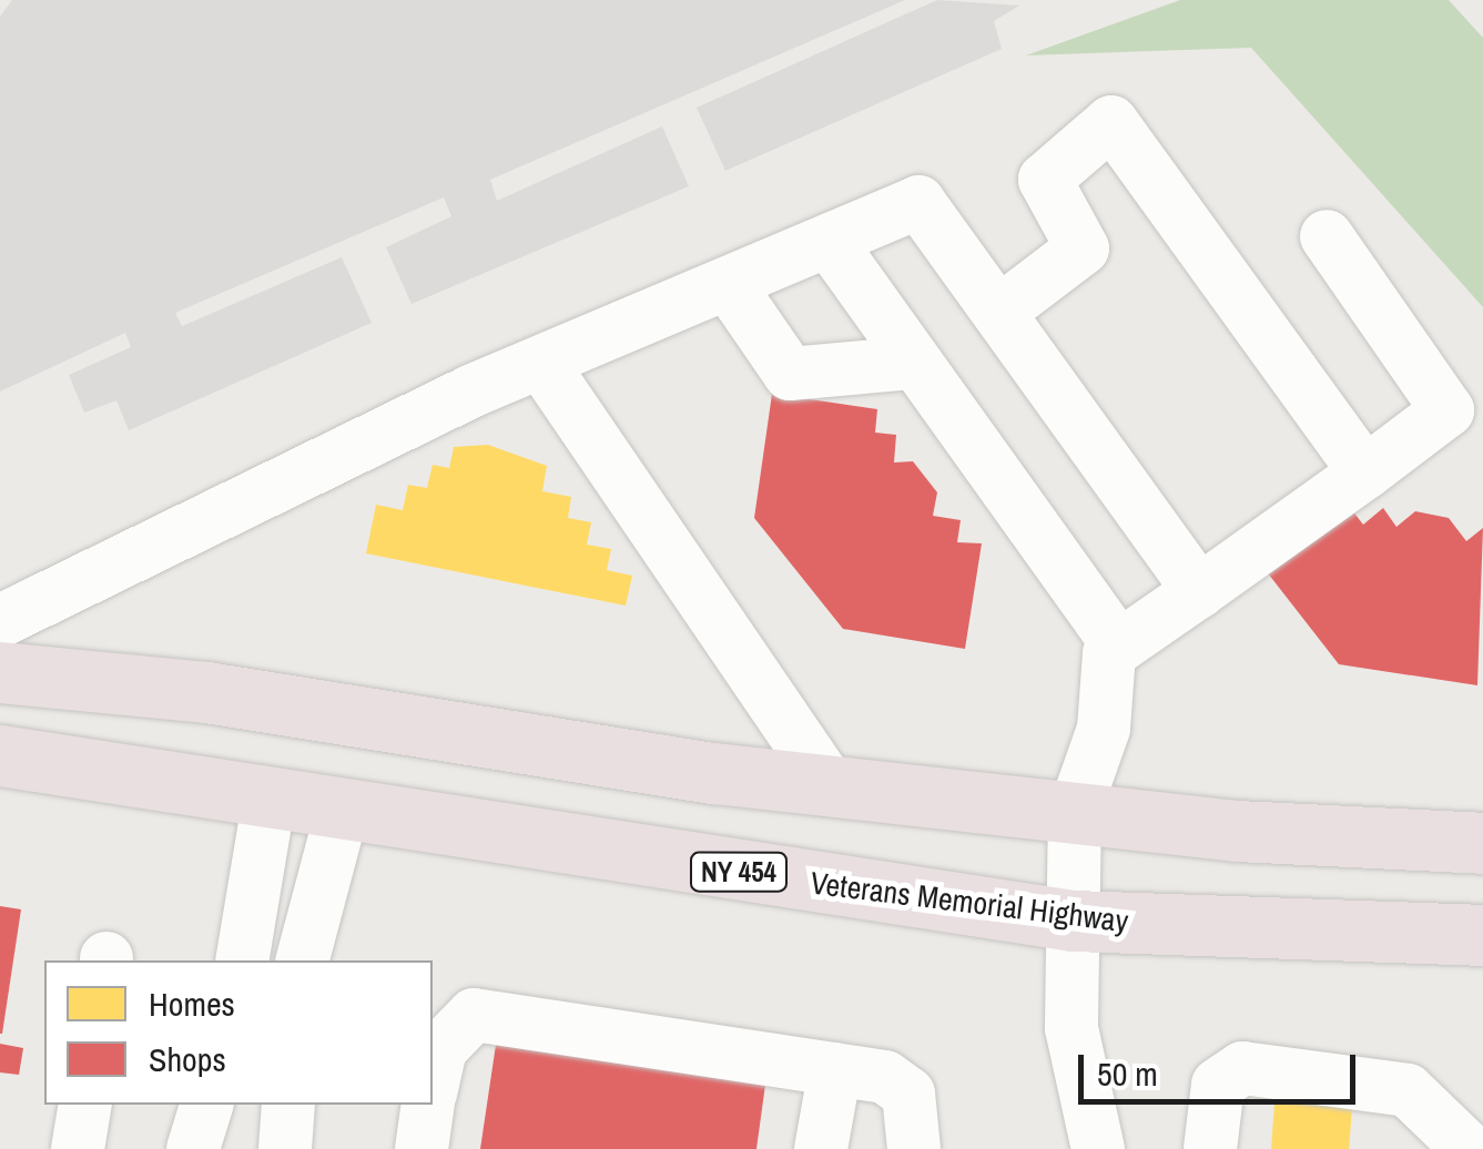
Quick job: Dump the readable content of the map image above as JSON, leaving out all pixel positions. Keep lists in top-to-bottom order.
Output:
{
  "streets": {
    "highway": ["NY 454", "Veterans Memorial Highway"]
  },
  "legend": ["Homes", "Shops"],
  "scale_bar": "50 m"
}
